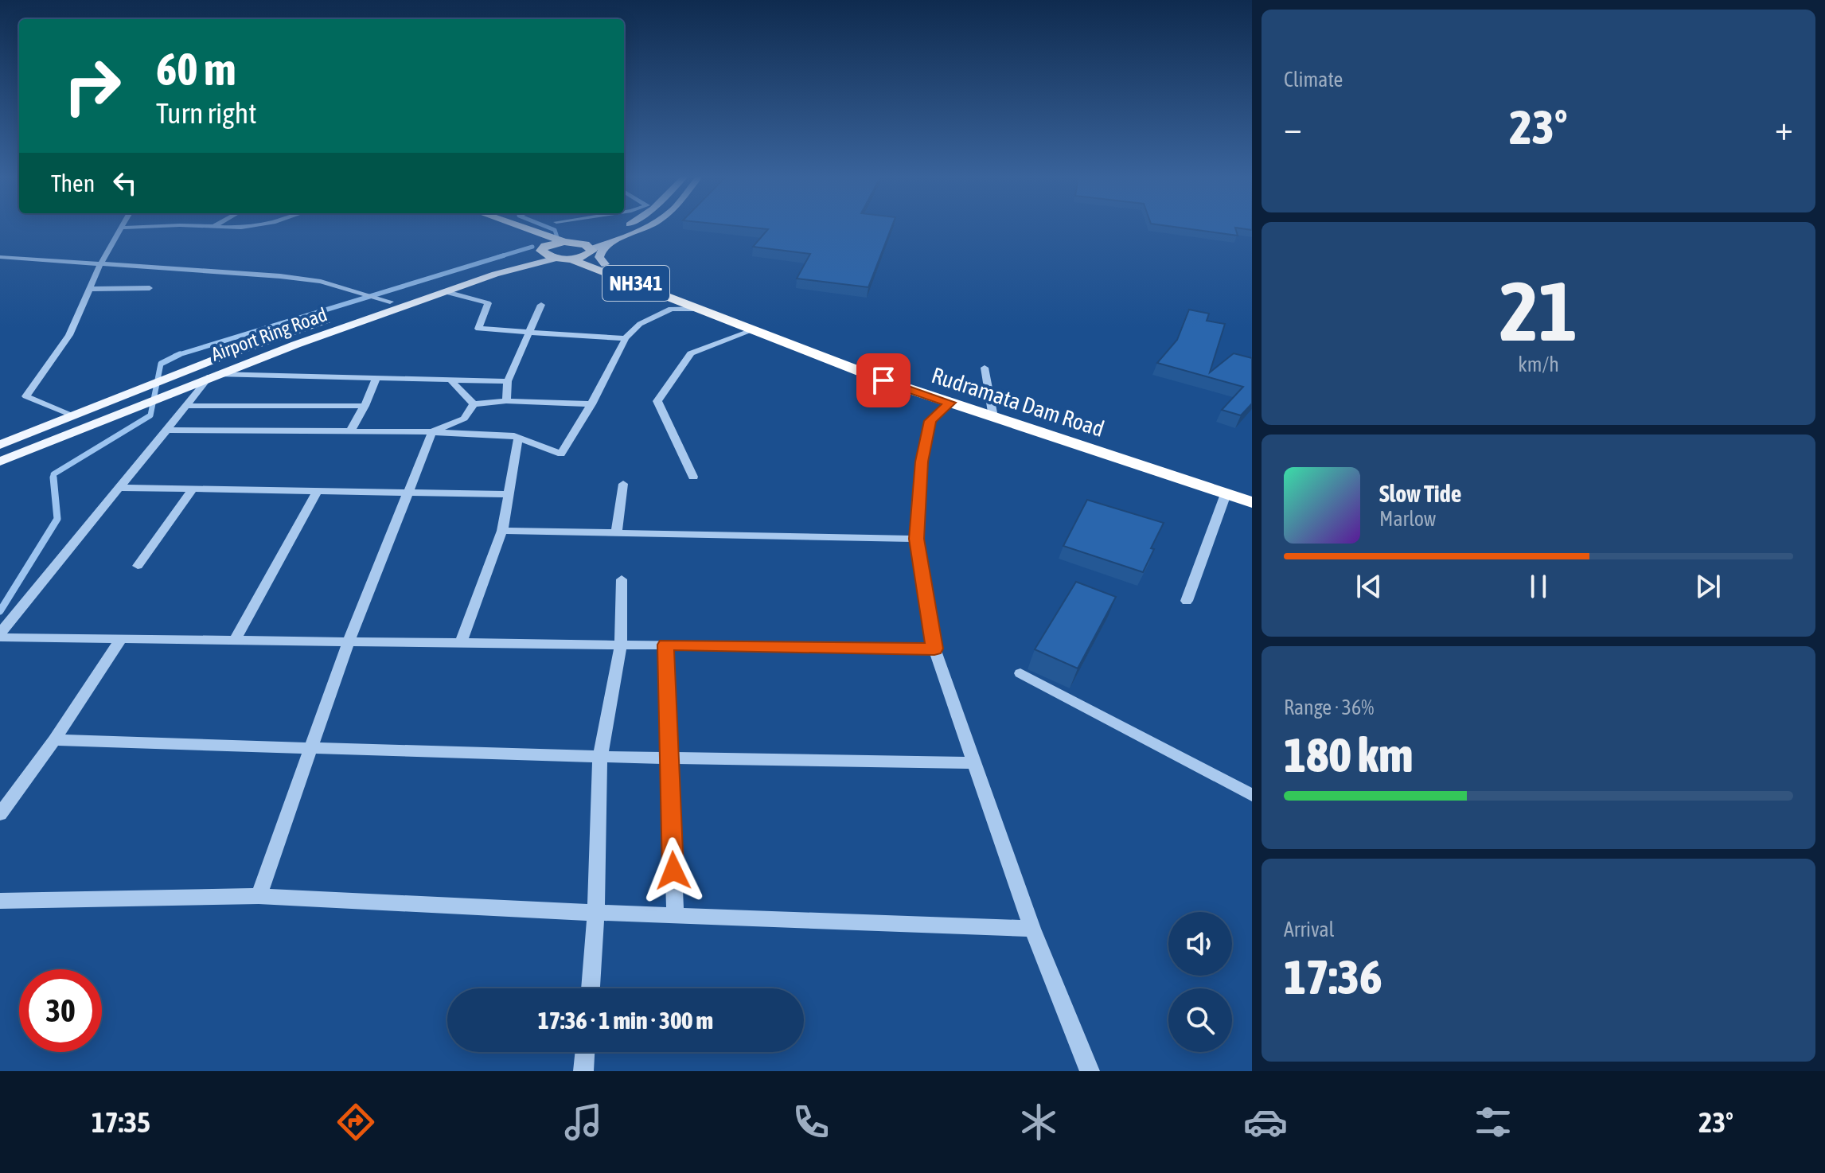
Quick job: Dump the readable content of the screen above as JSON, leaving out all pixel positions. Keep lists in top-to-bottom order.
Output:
{
  "streets": {
    "highway": ["NH341", "Rudramata Dam Road"],
    "main road": ["Airport Ring Road"]
  },
  "crossings": [
    ["NH341", "Airport Ring Road"],
    ["NH341", "Rudramata Dam Road"]
  ],
  "page": {
    "tile": [
      "Climate",
      ["21", "km/h"],
      ["Range · 36%", "180 km"],
      ["Arrival", "17:36"]
    ],
    "turn": ["60 m", "Turn right"],
    "heat": ["−", "23°", "+"],
    "then": "Then",
    "song": ["Slow Tide", "Marlow"],
    "limit": "30",
    "trip": "17:36 · 1 min · 300 m",
    "tabs": ["17:35", "23°"]
  }
}
